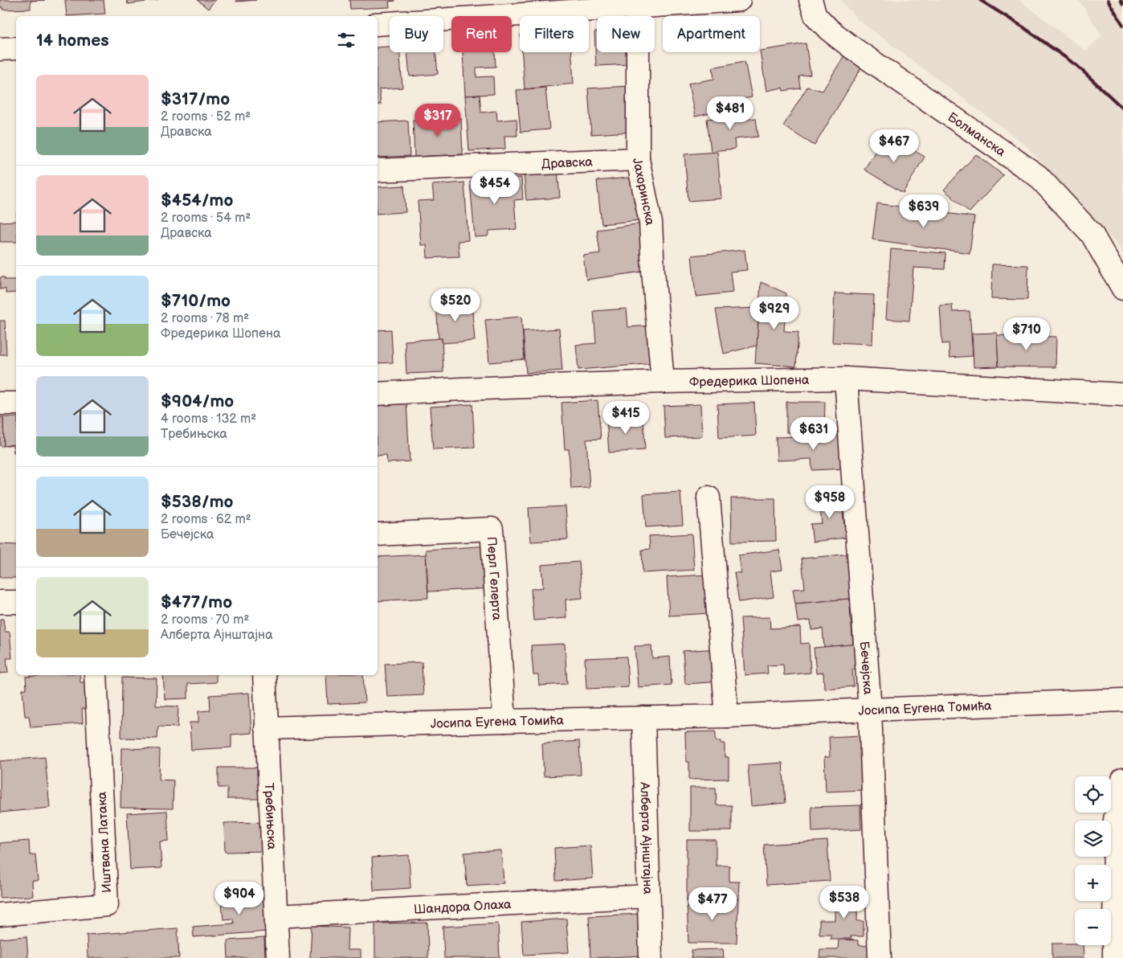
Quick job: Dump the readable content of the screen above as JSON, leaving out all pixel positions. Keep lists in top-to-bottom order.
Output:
{
  "streets": {
    "street": [
      "Болманска",
      "Дравска",
      "Јахоринска",
      "Фредерика Шопена",
      "Перл Гелерта",
      "Бечејска",
      "Јосипа Еугена Томића",
      "Требињска",
      "Алберта Ајнштајна",
      "Иштвана Латака",
      "Шандора Олаха"
    ]
  },
  "crossings": [
    ["Дравска", "Јахоринска"],
    ["Јахоринска", "Фредерика Шопена"],
    ["Фредерика Шопена", "Бечејска"],
    ["Перл Гелерта", "Јосипа Еугена Томића"],
    ["Бечејска", "Јосипа Еугена Томића"],
    ["Јосипа Еугена Томића", "Требињска"],
    ["Јосипа Еугена Томића", "Алберта Ајнштајна"],
    ["Требињска", "Шандора Олаха"],
    ["Алберта Ајнштајна", "Шандора Олаха"]
  ],
  "page": {
    "chip": [
      "Buy",
      "Rent",
      "Filters",
      "New",
      "Apartment"
    ],
    "heading": "14 homes",
    "list": [
      {
        "name": "$317/mo",
        "note": "2 rooms · 52 m² · Дравска"
      },
      {
        "name": "$454/mo",
        "note": "2 rooms · 54 m² · Дравска"
      },
      {
        "name": "$710/mo",
        "note": "2 rooms · 78 m² · Фредерика Шопена"
      },
      {
        "name": "$904/mo",
        "note": "4 rooms · 132 m² · Требињска"
      },
      {
        "name": "$538/mo",
        "note": "2 rooms · 62 m² · Бечејска"
      },
      {
        "name": "$477/mo",
        "note": "2 rooms · 70 m² · Алберта Ајнштајна"
      }
    ],
    "price": [
      "$481",
      "$317",
      "$467",
      "$454",
      "$639",
      "$520",
      "$929",
      "$710",
      "$415",
      "$631",
      "$958",
      "$904",
      "$538",
      "$477"
    ],
    "map_buttons": ["+", "−"]
  }
}
